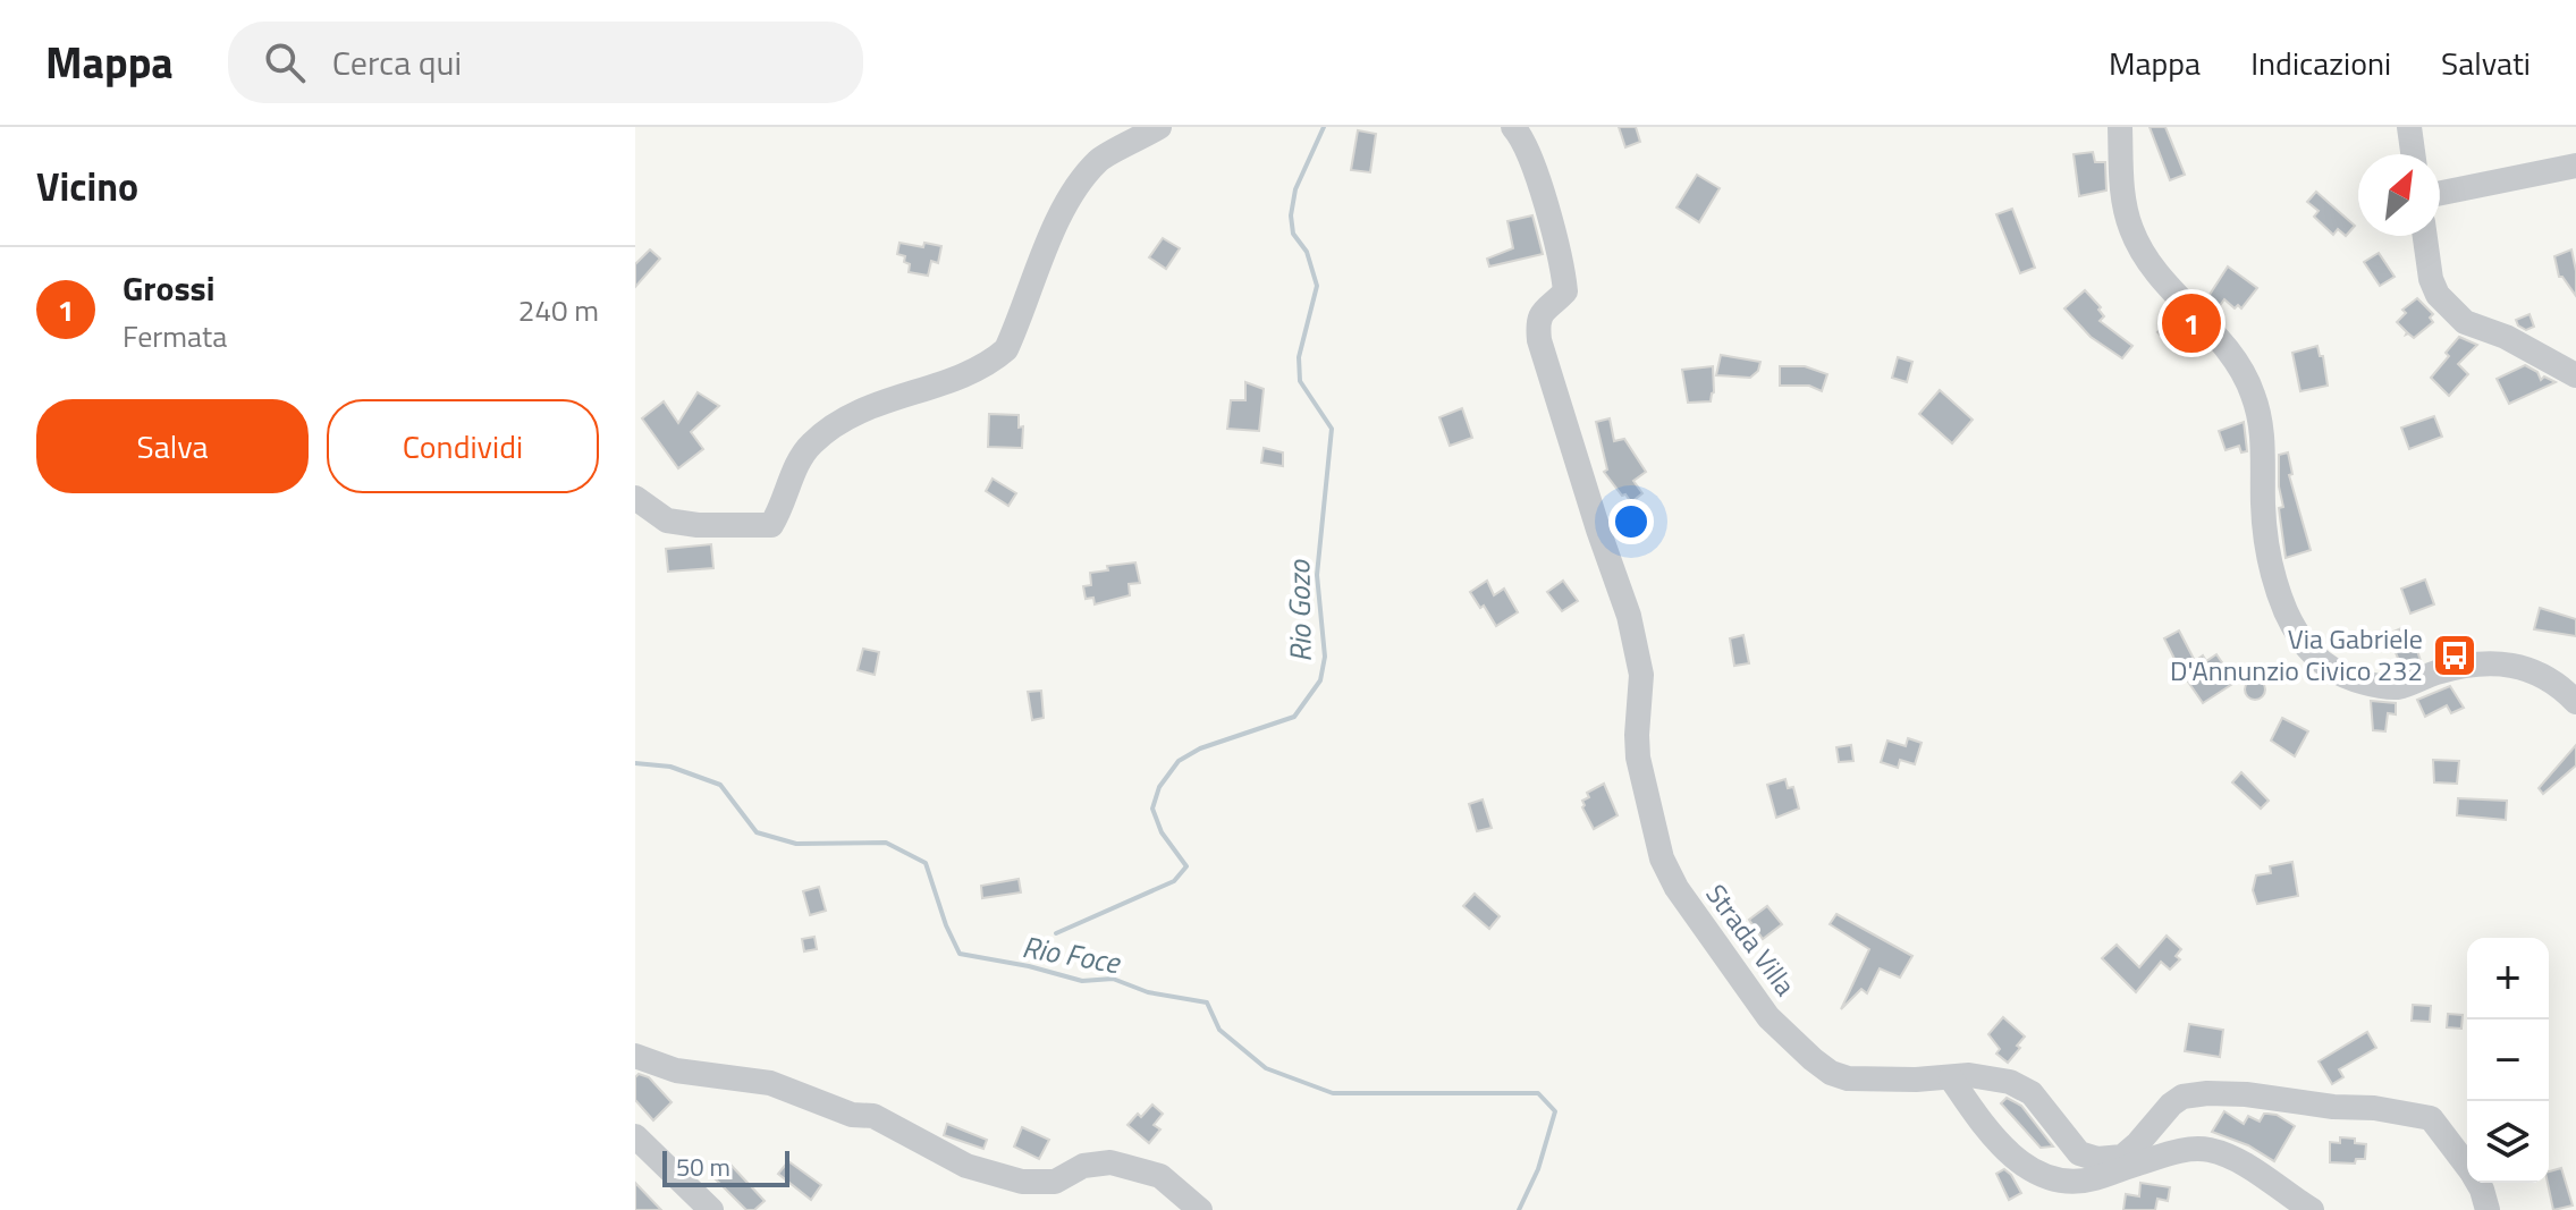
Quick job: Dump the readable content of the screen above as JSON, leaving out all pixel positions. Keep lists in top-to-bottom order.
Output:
{
  "streets": {
    "street": ["Strada Villa"]
  },
  "water": ["Rio Gozo", "Rio Foce"],
  "places": {
    "bus stop": ["Via Gabriele D'Annunzio Civico 232"]
  },
  "scale_bar": "50 m",
  "north": "top right",
  "page": {
    "header": "Mappa",
    "search": "Cerca qui",
    "nav": ["Mappa", "Indicazioni", "Salvati"],
    "heading": "Vicino",
    "list": [
      {
        "mark": "1",
        "name": "Grossi",
        "note": "Fermata",
        "value": "240 m"
      }
    ],
    "pins": "1",
    "buttons": ["Salva", "Condividi"],
    "map_buttons": ["+", "−"],
    "scale": "50 m"
  }
}
